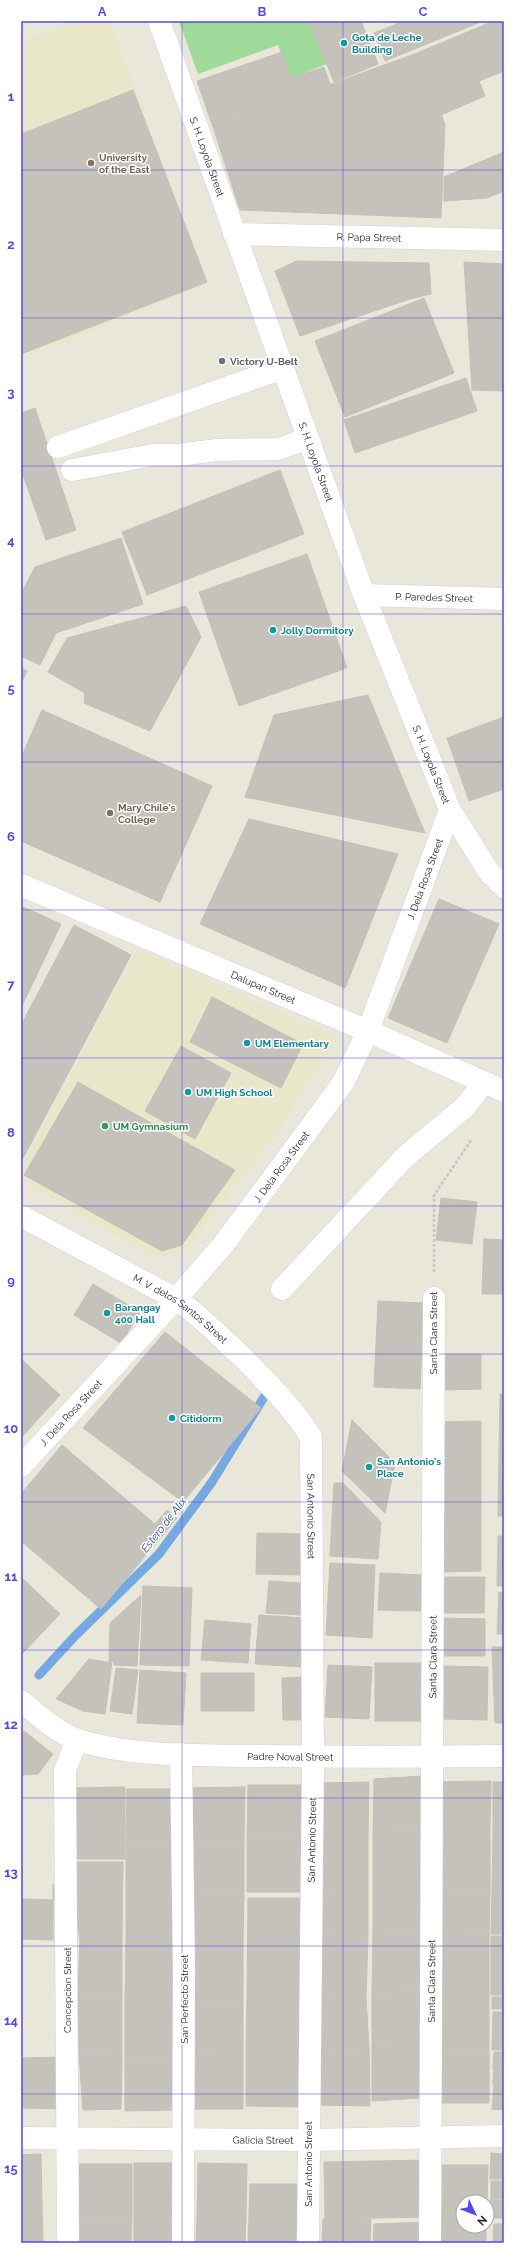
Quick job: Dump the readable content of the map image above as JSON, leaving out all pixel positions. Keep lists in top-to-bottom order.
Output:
{
  "streets": {
    "street": [
      "S. H. Loyola Street",
      "R. Papa Street",
      "P. Paredes Street",
      "J. Dela Rosa Street",
      "Dalupan Street",
      "M. V. delos Santos Street",
      "Santa Clara Street",
      "San Antonio Street",
      "Padre Noval Street",
      "Concepcion Street",
      "San Perfecto Street",
      "Galicia Street"
    ]
  },
  "crossings": [
    ["S. H. Loyola Street", "R. Papa Street"],
    ["S. H. Loyola Street", "P. Paredes Street"],
    ["S. H. Loyola Street", "J. Dela Rosa Street"],
    ["J. Dela Rosa Street", "Dalupan Street"],
    ["J. Dela Rosa Street", "M. V. delos Santos Street"],
    ["M. V. delos Santos Street", "San Antonio Street"],
    ["Santa Clara Street", "Padre Noval Street"],
    ["Santa Clara Street", "Galicia Street"],
    ["San Antonio Street", "Padre Noval Street"],
    ["San Antonio Street", "Galicia Street"],
    ["Padre Noval Street", "Concepcion Street"],
    ["Padre Noval Street", "San Perfecto Street"],
    ["Concepcion Street", "Galicia Street"],
    ["San Perfecto Street", "Galicia Street"]
  ],
  "water": ["Estero de Alix"],
  "places": [
    "Gota de Leche Building",
    "University of the East",
    "Victory U-Belt",
    "Jolly Dormitory",
    "Mary Chile's College",
    "UM Elementary",
    "UM High School",
    "UM Gymnasium",
    "Barangay 400 Hall",
    "Citidorm",
    "San Antonio's Place"
  ],
  "north": "bottom right",
  "grid": {
    "columns": ["A", "B", "C"],
    "rows": [
      "1",
      "2",
      "3",
      "4",
      "5",
      "6",
      "7",
      "8",
      "9",
      "10",
      "11",
      "12",
      "13",
      "14",
      "15"
    ]
  }
}
